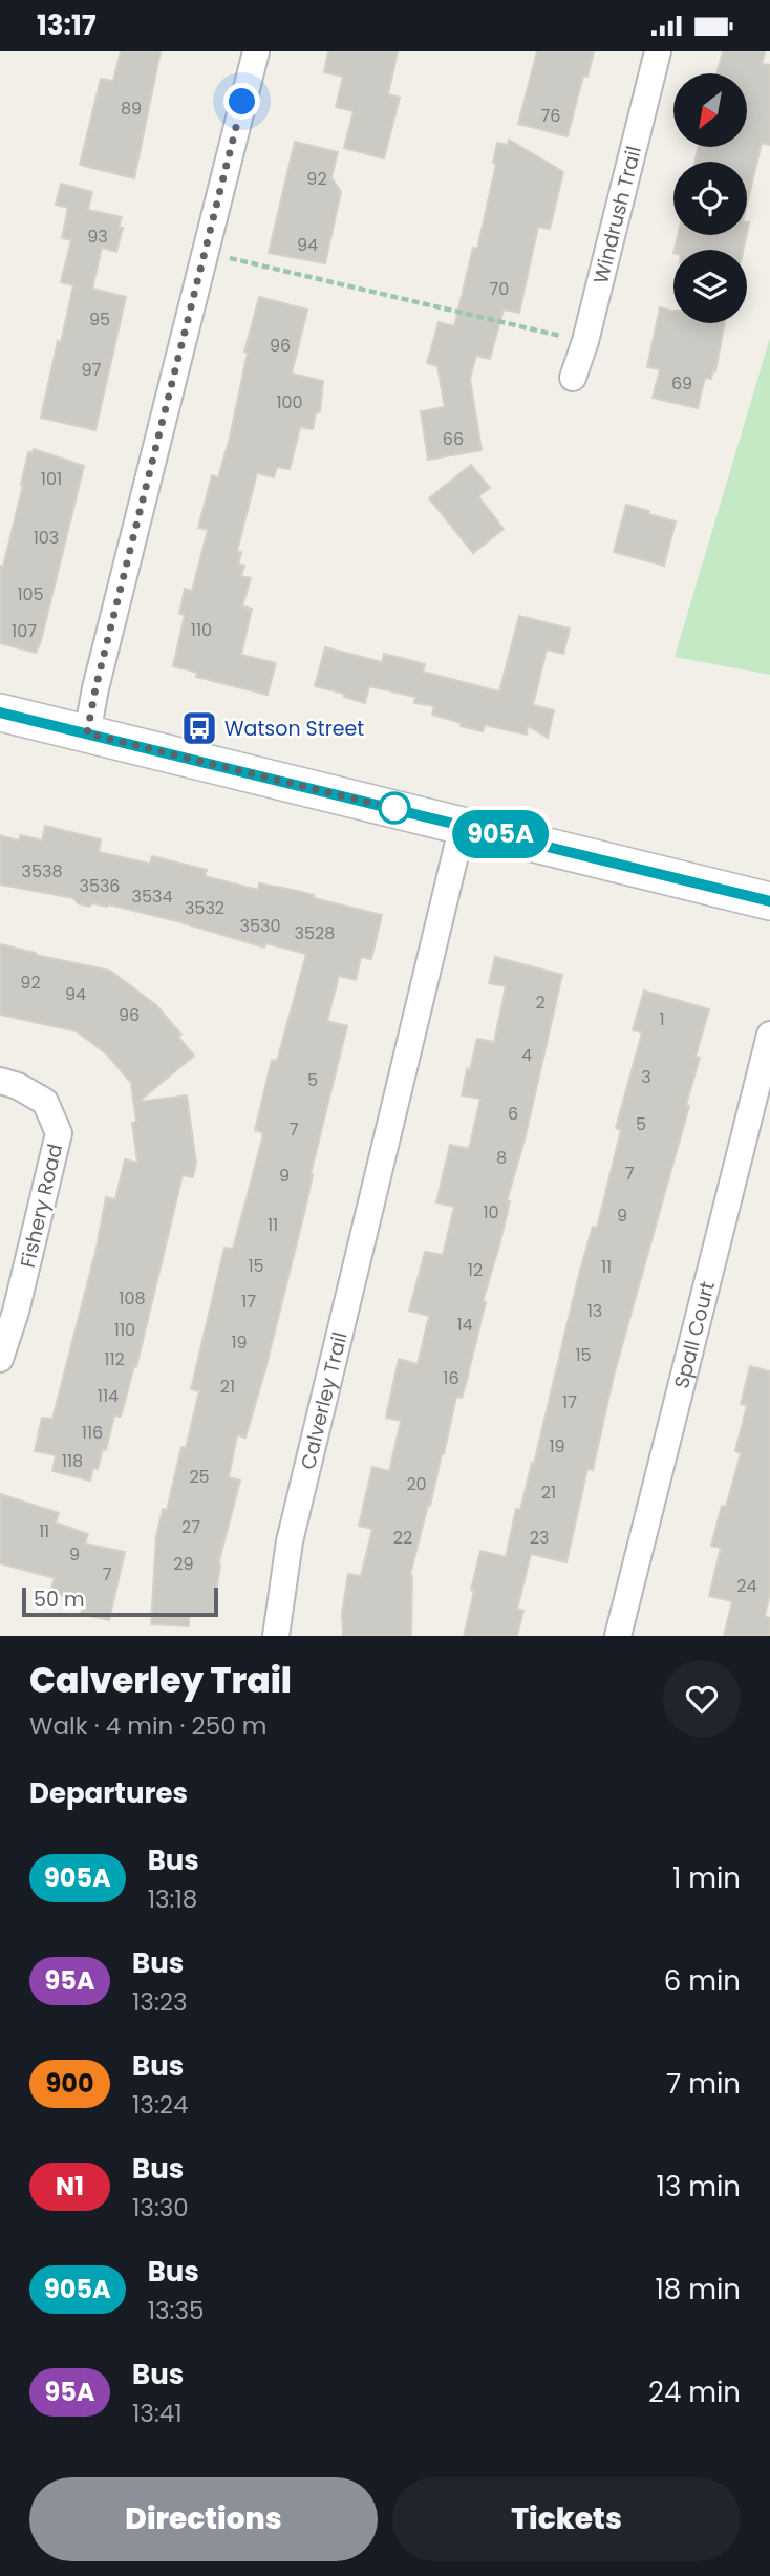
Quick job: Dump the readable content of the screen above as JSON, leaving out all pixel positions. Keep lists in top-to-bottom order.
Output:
{
  "streets": {
    "street": [
      "Windrush Trail",
      "Fishery Road",
      "Spall Court",
      "Calverley Trail"
    ]
  },
  "places": {
    "bus stop": ["Watson Street"]
  },
  "lines": ["bus line 905A"],
  "house_numbers": [
    "89",
    "76",
    "92",
    "93",
    "94",
    "70",
    "95",
    "96",
    "97",
    "69",
    "100",
    "66",
    "101",
    "103",
    "105",
    "110",
    "107",
    "3538",
    "3536",
    "3534",
    "3532",
    "3530",
    "3528",
    "92",
    "94",
    "2",
    "96",
    "1",
    "4",
    "3",
    "5",
    "6",
    "5",
    "7",
    "8",
    "7",
    "9",
    "10",
    "9",
    "11",
    "15",
    "11",
    "12",
    "108",
    "17",
    "13",
    "14",
    "110",
    "19",
    "15",
    "112",
    "16",
    "21",
    "114",
    "17",
    "116",
    "19",
    "118",
    "25",
    "20",
    "21",
    "27",
    "11",
    "22",
    "23",
    "9",
    "29",
    "7",
    "24"
  ],
  "scale_bar": "50 m",
  "north": "bottom left",
  "page": {
    "status": "13:17",
    "on_map": "905A",
    "scale": "50 m",
    "heading": [
      ["Calverley Trail", "Walk · 4 min · 250 m"],
      "Departures"
    ],
    "list": [
      {
        "mark": "905A",
        "name": "Bus",
        "note": "13:18",
        "value": "1 min"
      },
      {
        "mark": "95A",
        "name": "Bus",
        "note": "13:23",
        "value": "6 min"
      },
      {
        "mark": "900",
        "name": "Bus",
        "note": "13:24",
        "value": "7 min"
      },
      {
        "mark": "N1",
        "name": "Bus",
        "note": "13:30",
        "value": "13 min"
      },
      {
        "mark": "905A",
        "name": "Bus",
        "note": "13:35",
        "value": "18 min"
      },
      {
        "mark": "95A",
        "name": "Bus",
        "note": "13:41",
        "value": "24 min"
      }
    ],
    "buttons": ["Directions", "Tickets"]
  }
}
